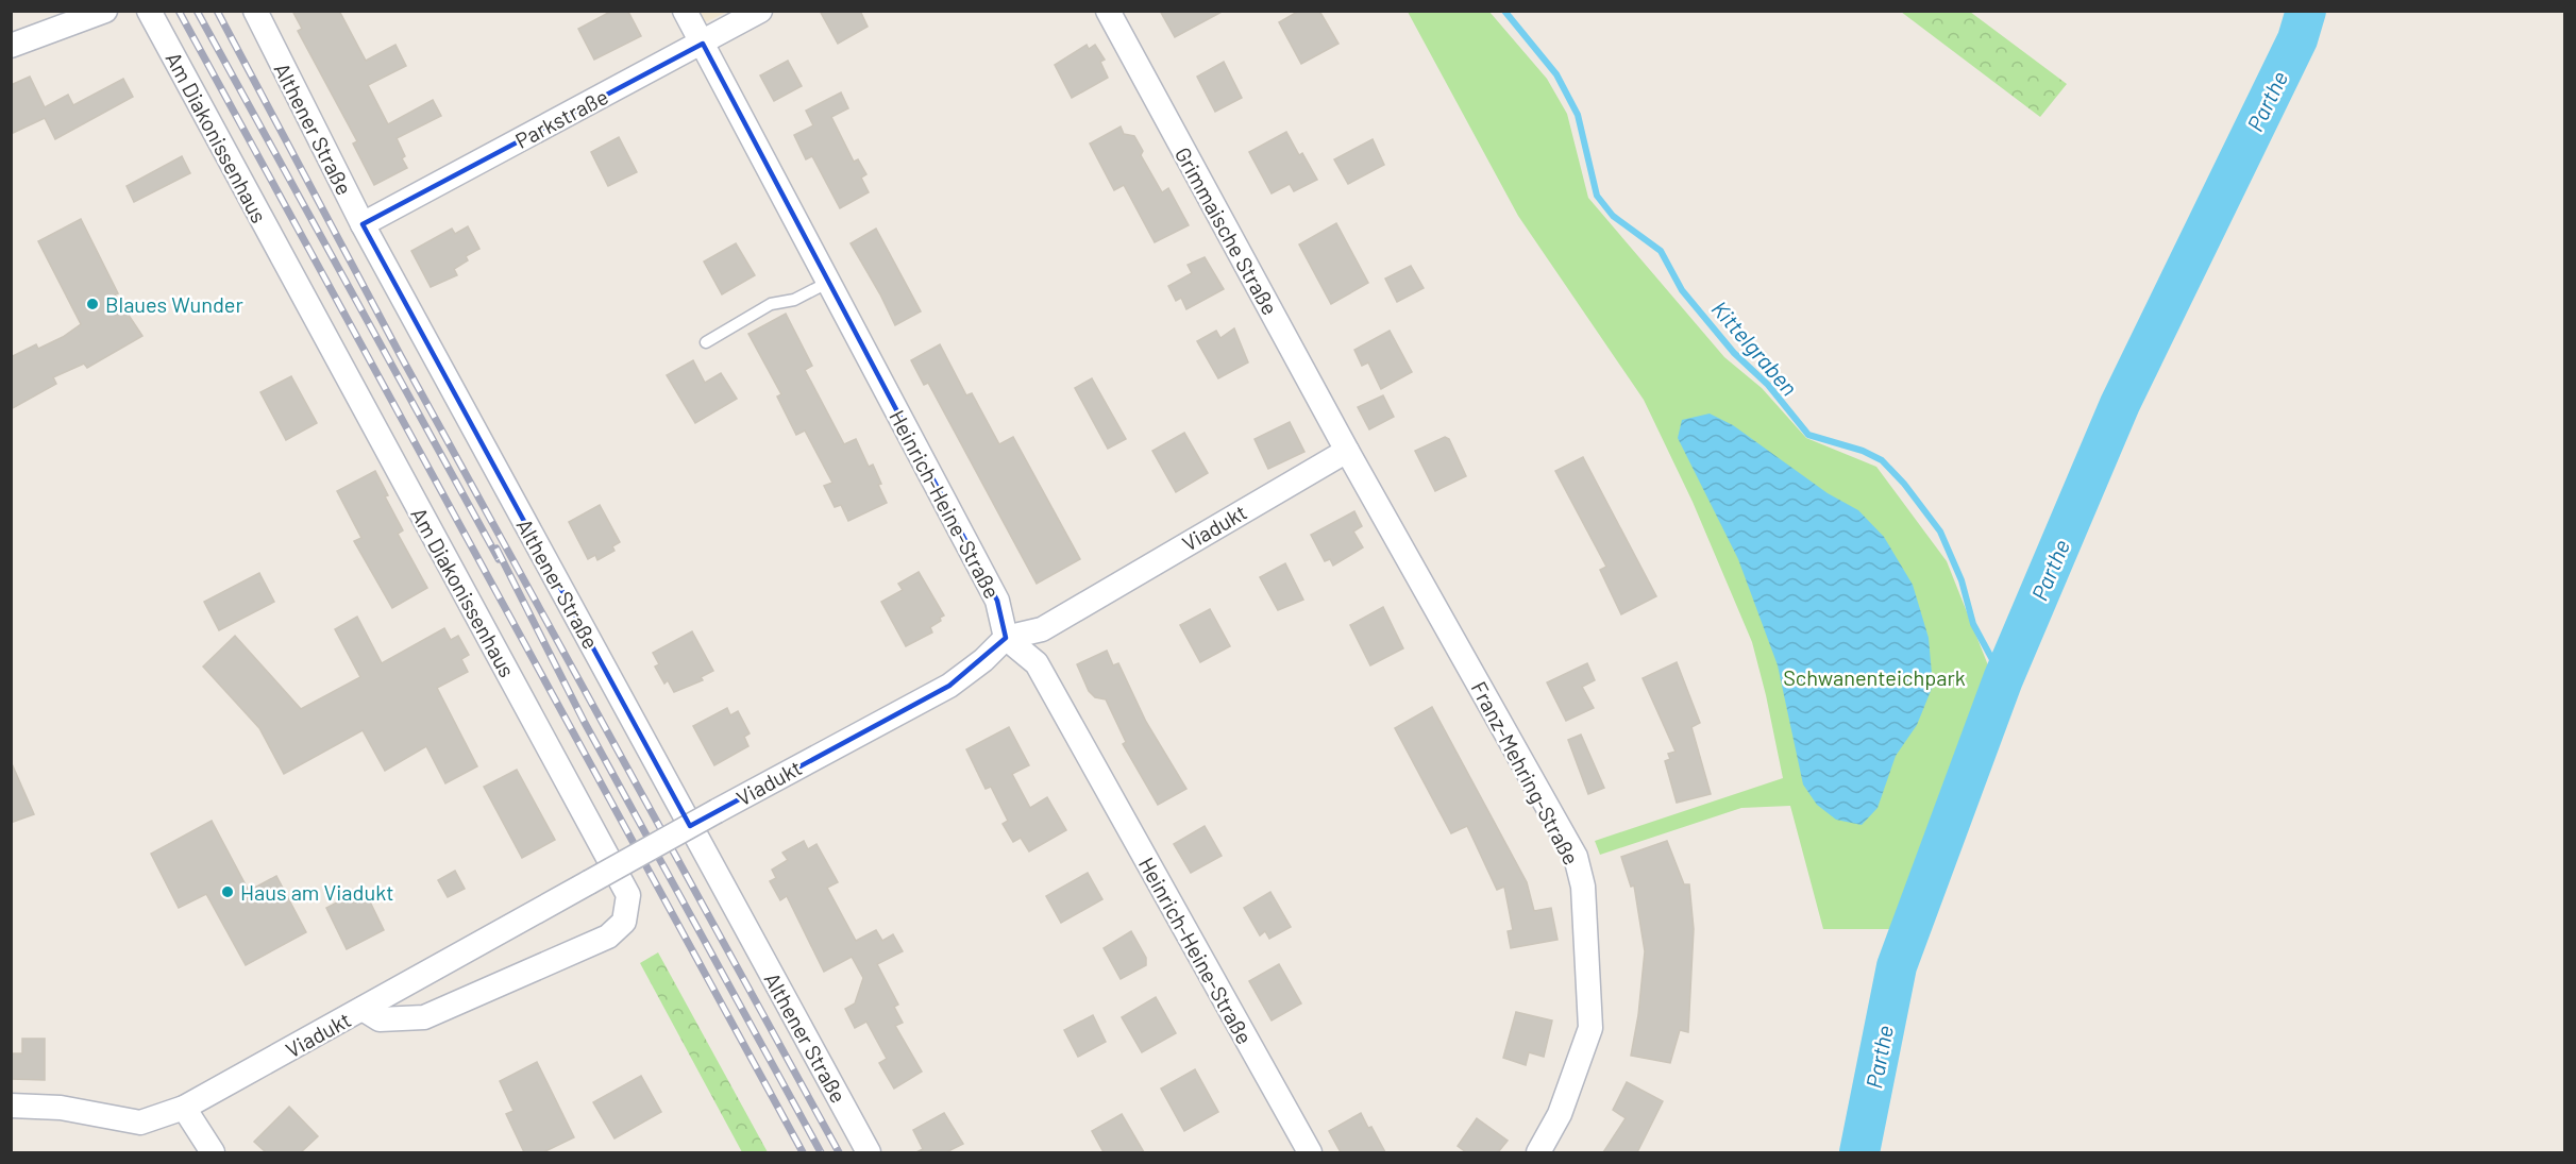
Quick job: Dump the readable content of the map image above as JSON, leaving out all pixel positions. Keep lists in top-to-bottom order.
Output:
{
  "streets": {
    "street": [
      "Parkstraße",
      "Althener Straße",
      "Am Diakonissenhaus",
      "Grimmaische Straße",
      "Heinrich-Heine-Straße",
      "Viadukt",
      "Franz-Mehring-Straße"
    ]
  },
  "crossings": [
    ["Parkstraße", "Althener Straße"],
    ["Parkstraße", "Heinrich-Heine-Straße"],
    ["Am Diakonissenhaus", "Viadukt"],
    ["Grimmaische Straße", "Viadukt"],
    ["Grimmaische Straße", "Franz-Mehring-Straße"],
    ["Heinrich-Heine-Straße", "Viadukt"],
    ["Viadukt", "Franz-Mehring-Straße"]
  ],
  "water": ["Parthe", "Kittelgraben"],
  "parks": ["Schwanenteichpark"],
  "places": ["Blaues Wunder", "Haus am Viadukt"]
}
